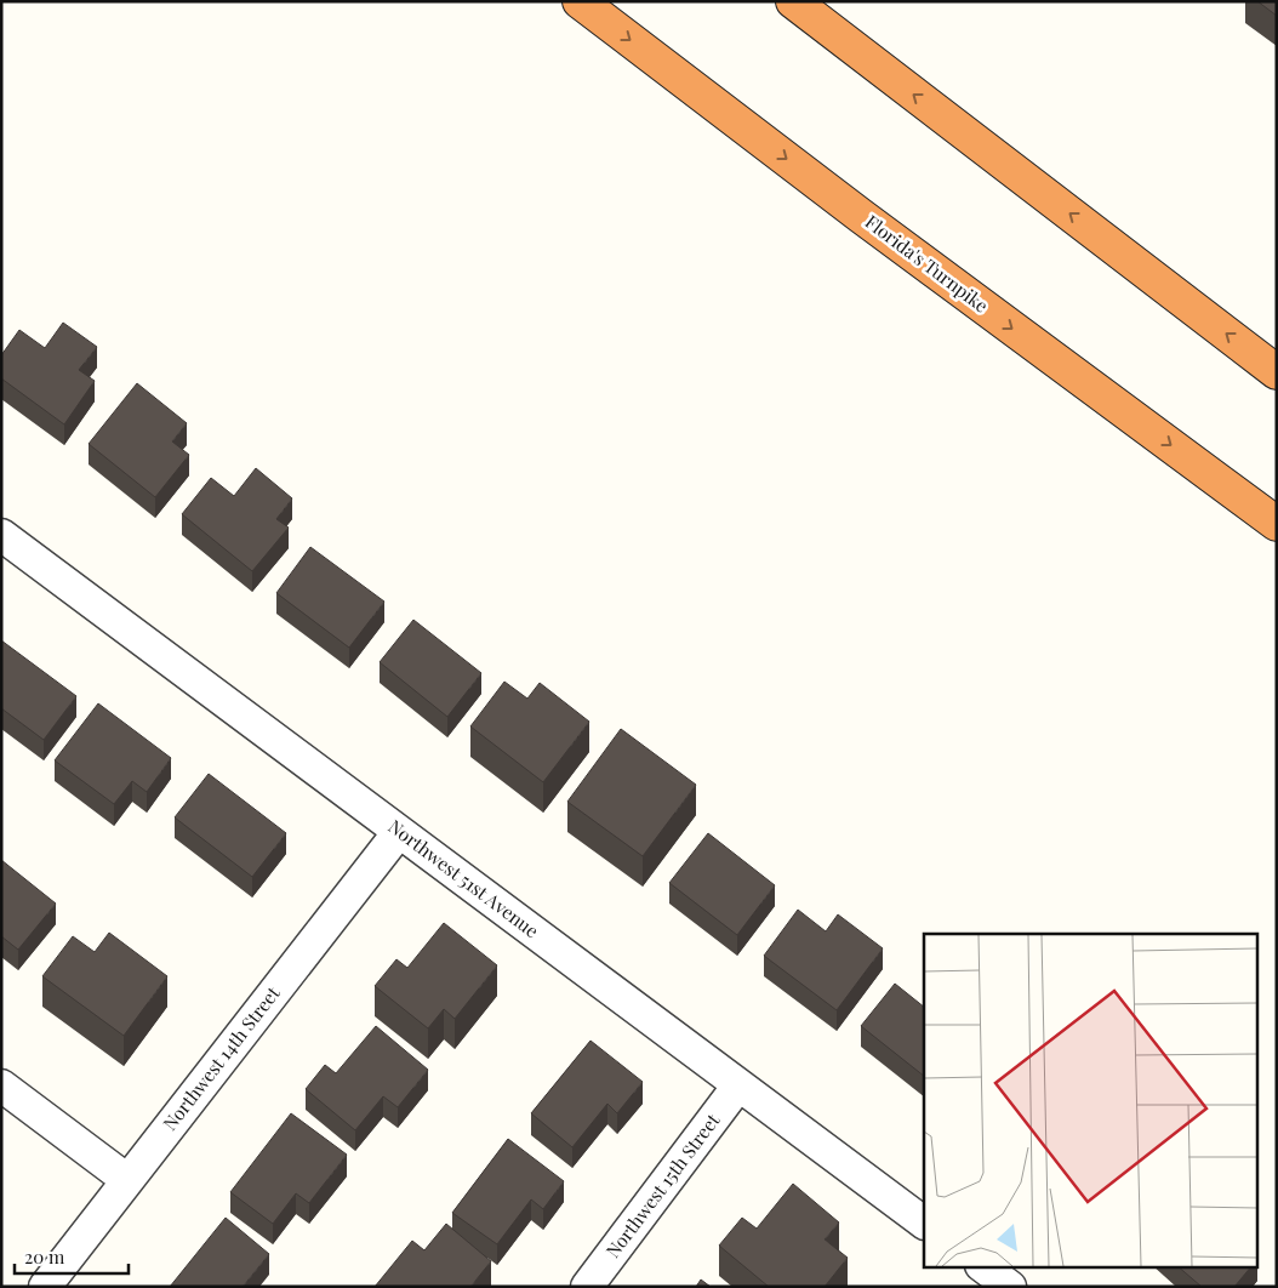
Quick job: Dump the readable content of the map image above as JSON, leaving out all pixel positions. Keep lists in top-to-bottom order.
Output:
{
  "streets": {
    "highway": ["Florida's Turnpike"],
    "street": ["Northwest 51st Avenue", "Northwest 14th Street", "Northwest 15th Street"]
  },
  "crossings": [
    ["Northwest 51st Avenue", "Northwest 14th Street"],
    ["Northwest 51st Avenue", "Northwest 15th Street"]
  ],
  "scale_bar": "20 m"
}
